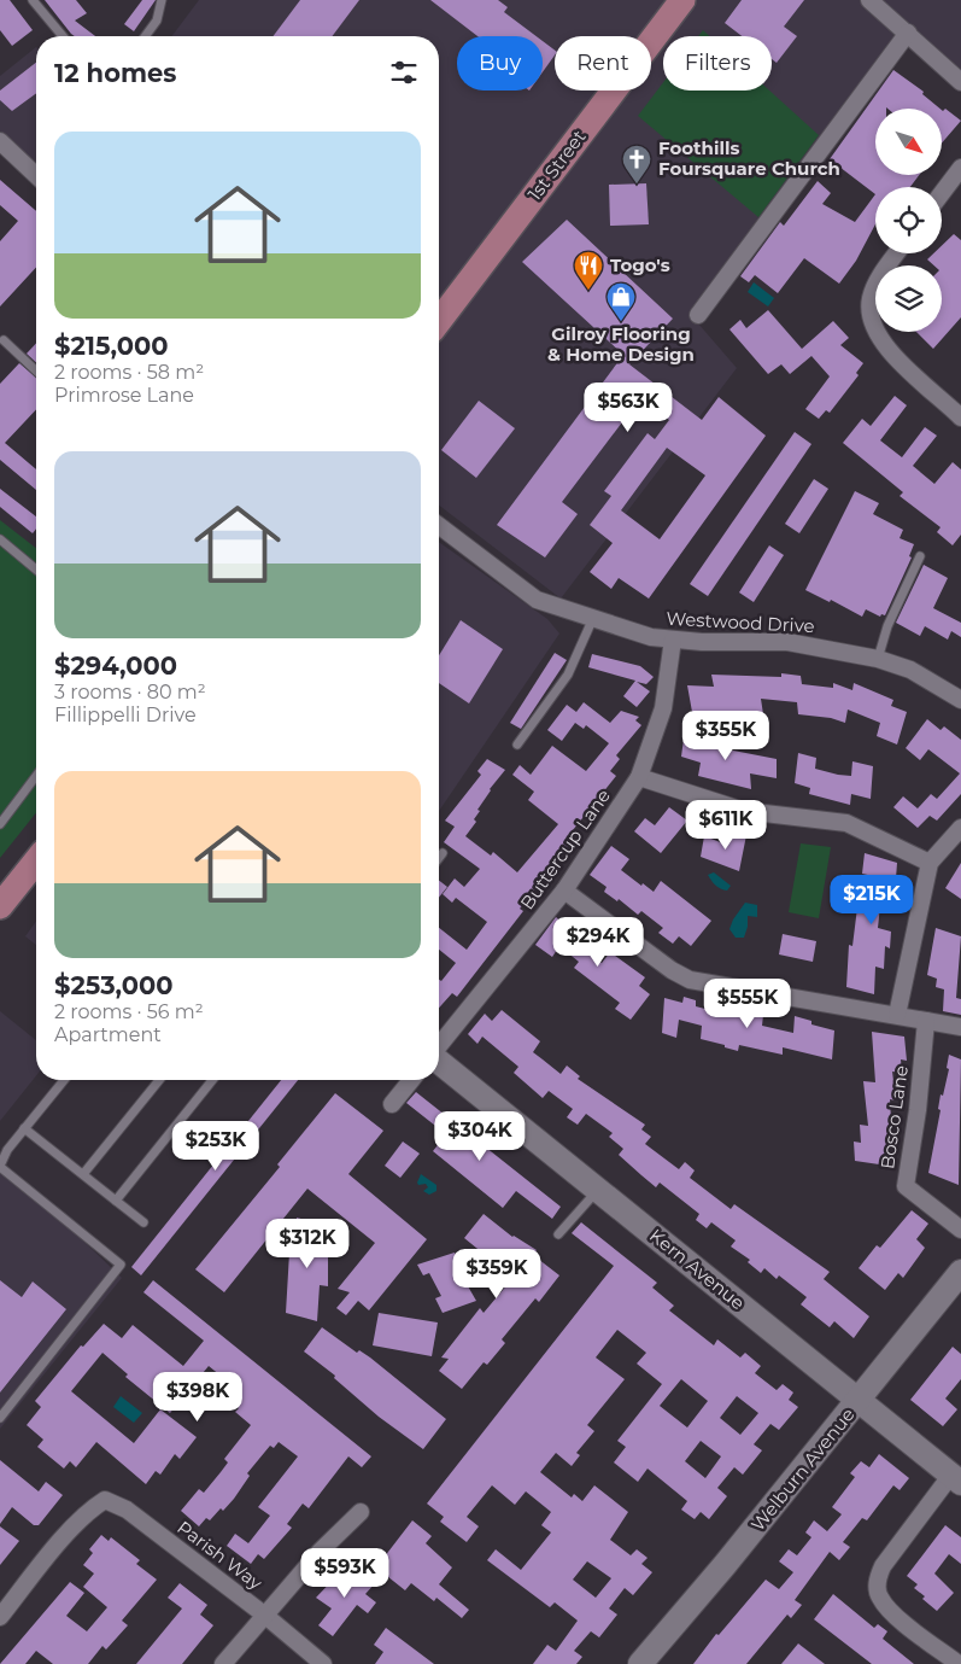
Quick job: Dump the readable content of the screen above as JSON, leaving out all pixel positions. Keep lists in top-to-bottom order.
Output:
{
  "streets": {
    "main road": ["1st Street"],
    "street": [
      "Westwood Drive",
      "Buttercup Lane",
      "Bosco Lane",
      "Kern Avenue",
      "Welburn Avenue",
      "Parish Way"
    ]
  },
  "crossings": [
    ["Westwood Drive", "Buttercup Lane"],
    ["Kern Avenue", "Welburn Avenue"]
  ],
  "places": {
    "church": ["Foothills Foursquare Church"],
    "restaurant": ["Togo's"],
    "shop": ["Gilroy Flooring & Home Design"]
  },
  "north": "bottom right",
  "page": {
    "chip": ["Buy", "Rent", "Filters"],
    "heading": "12 homes",
    "list": [
      {
        "name": "$215,000",
        "note": "2 rooms · 58 m² · Primrose Lane"
      },
      {
        "name": "$294,000",
        "note": "3 rooms · 80 m² · Fillippelli Drive"
      },
      {
        "name": "$253,000",
        "note": "2 rooms · 56 m² · Apartment"
      }
    ],
    "price": [
      "$563K",
      "$355K",
      "$611K",
      "$215K",
      "$294K",
      "$555K",
      "$304K",
      "$253K",
      "$312K",
      "$359K",
      "$398K",
      "$593K"
    ]
  }
}
